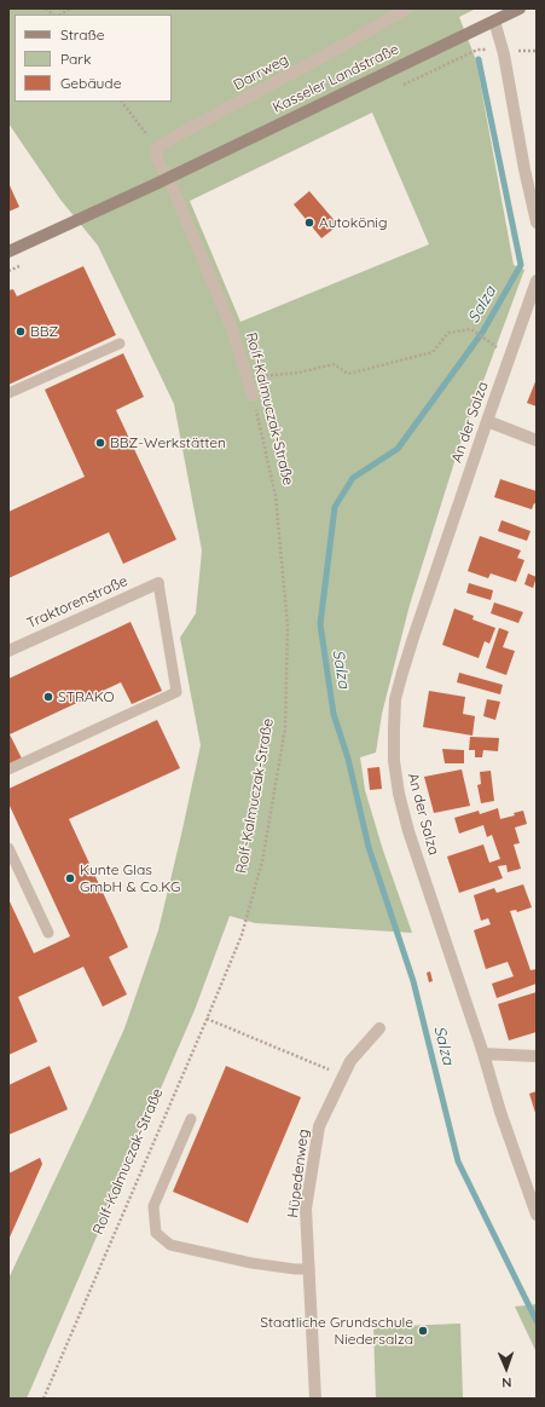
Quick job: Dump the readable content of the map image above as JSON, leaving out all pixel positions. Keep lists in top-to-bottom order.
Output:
{
  "streets": {
    "main road": ["Kasseler Landstraße"],
    "street": [
      "Darrweg",
      "Rolf-Kalmuczak-Straße",
      "An der Salza",
      "Traktorenstraße",
      "Hüpedenweg"
    ]
  },
  "crossings": [
    ["Kasseler Landstraße", "Rolf-Kalmuczak-Straße"]
  ],
  "water": ["Salza"],
  "places": [
    "Autokönig",
    "BBZ",
    "BBZ-Werkstätten",
    "STRAKO",
    "Kunte Glas GmbH & Co.KG",
    "Staatliche Grundschule Niedersalza"
  ],
  "legend": ["Straße", "Park", "Gebäude"],
  "north": "bottom"
}
